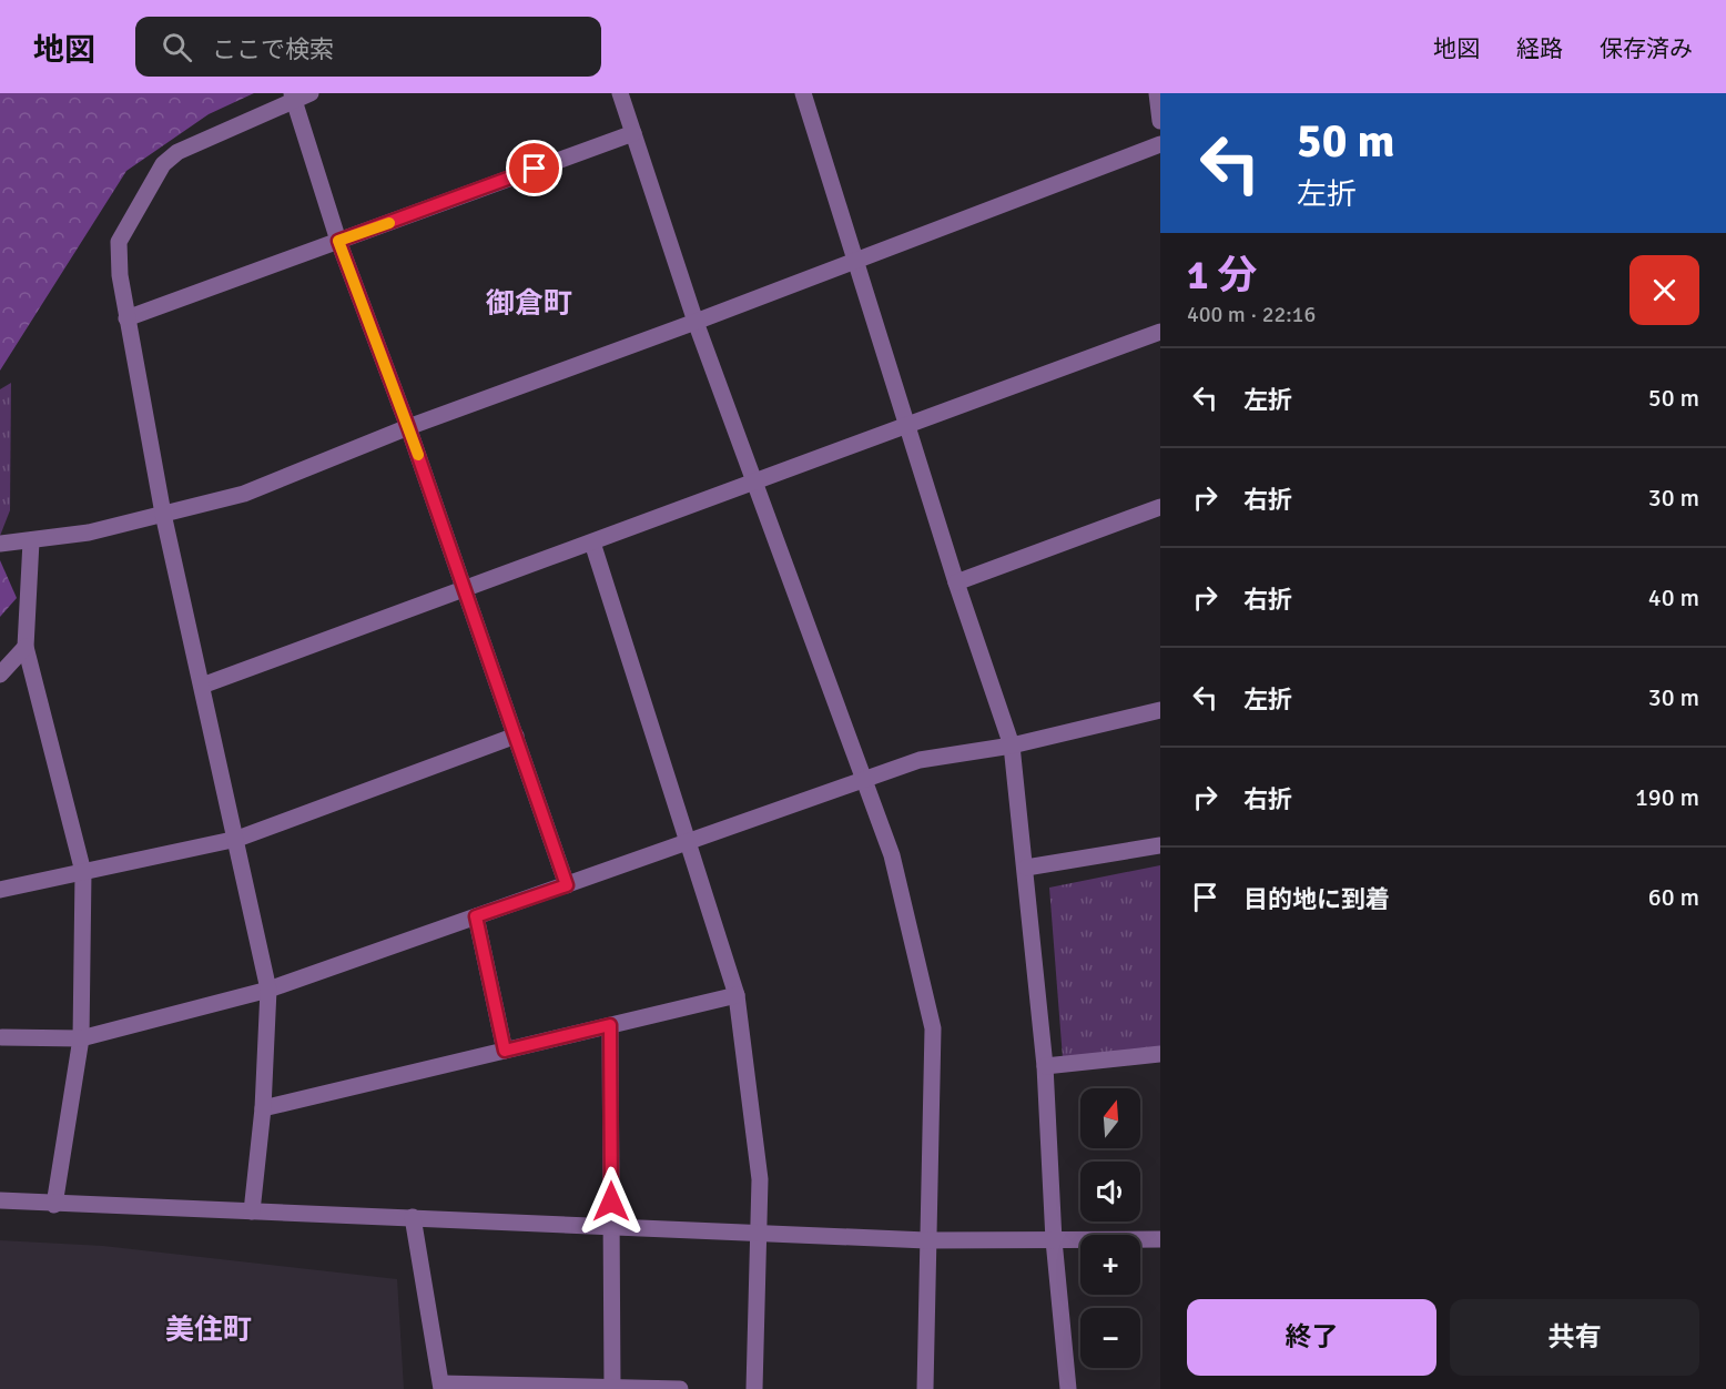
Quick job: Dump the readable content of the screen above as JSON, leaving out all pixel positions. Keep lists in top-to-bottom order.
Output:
{
  "districts": ["御倉町", "美住町"],
  "north": "top",
  "page": {
    "header": "地図",
    "search": "ここで検索",
    "nav": ["地図", "経路", "保存済み"],
    "turn": ["50 m", "左折"],
    "heading": ["1 分", "400 m · 22:16"],
    "list": [
      {
        "name": "左折",
        "value": "50 m"
      },
      {
        "name": "右折",
        "value": "30 m"
      },
      {
        "name": "右折",
        "value": "40 m"
      },
      {
        "name": "左折",
        "value": "30 m"
      },
      {
        "name": "右折",
        "value": "190 m"
      },
      {
        "name": "目的地に到着",
        "value": "60 m"
      }
    ],
    "map_buttons": ["+", "−"],
    "buttons": ["終了", "共有"]
  }
}
